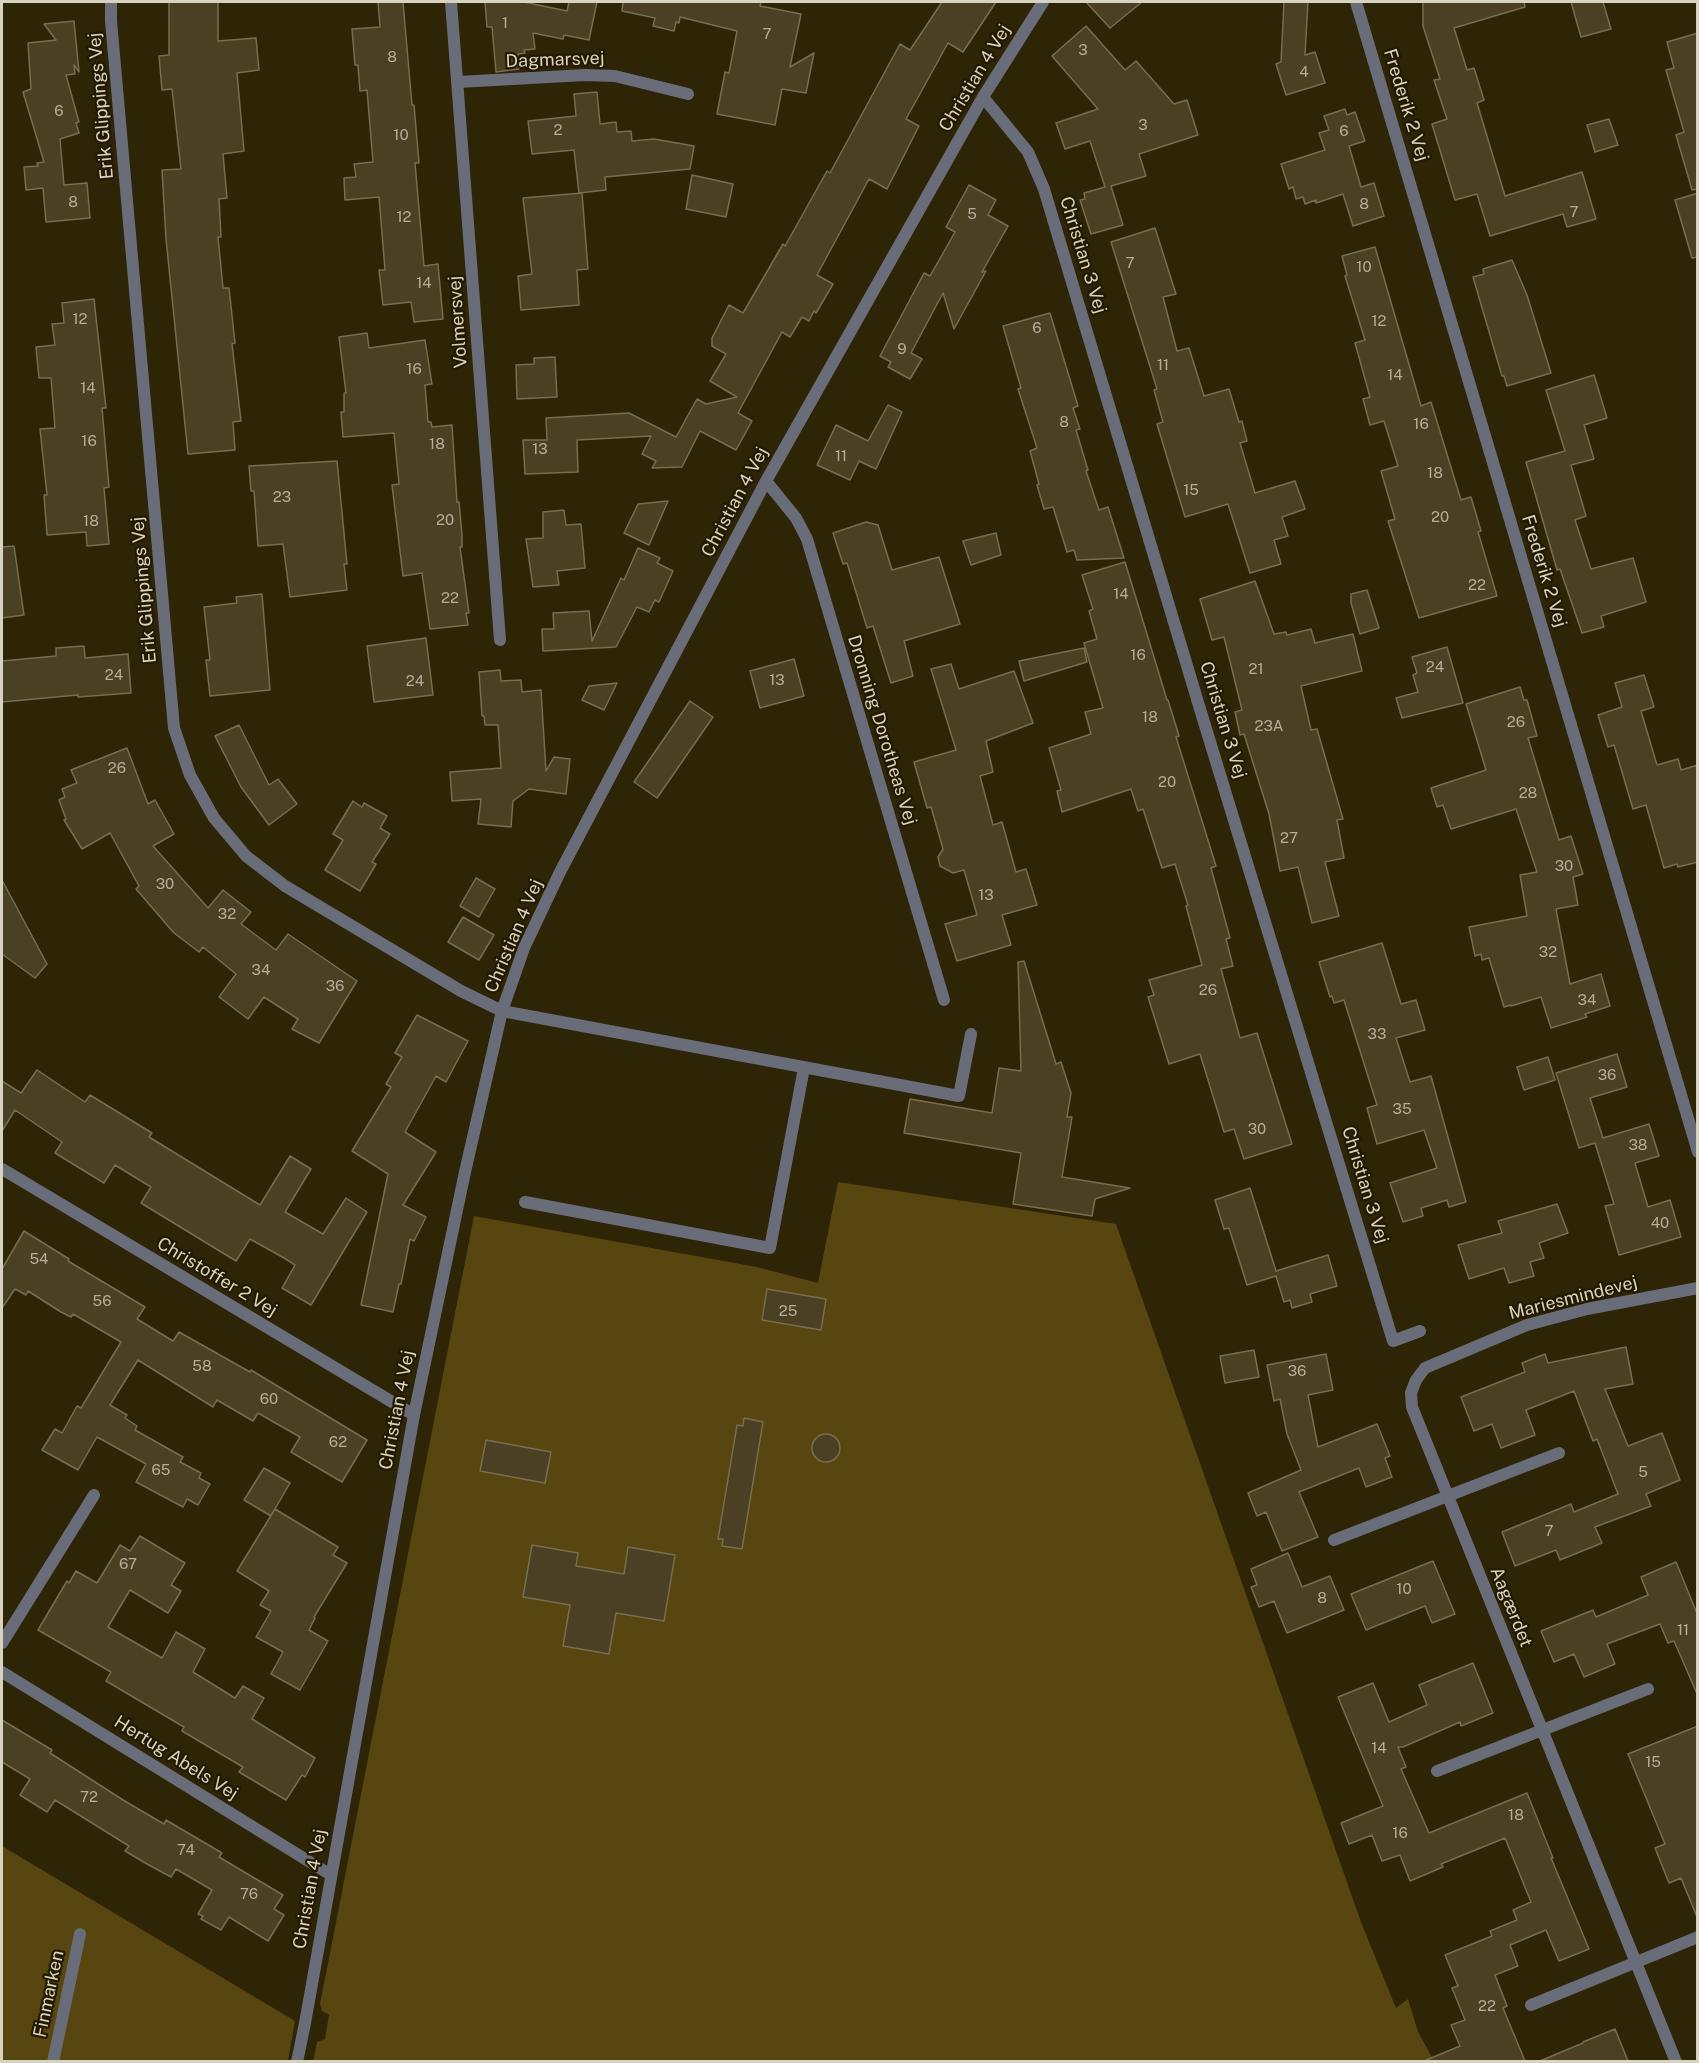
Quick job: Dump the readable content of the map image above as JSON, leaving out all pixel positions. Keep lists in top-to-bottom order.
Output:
{
  "streets": {
    "street": [
      "Dagmarsvej",
      "Christian 4 Vej",
      "Frederik 2 Vej",
      "Erik Glippings Vej",
      "Christian 3 Vej",
      "Volmersvej",
      "Dronning Dorotheas Vej",
      "Christoffer 2 Vej",
      "Mariesmindevej",
      "Aagærdet",
      "Hertug Abels Vej",
      "Finmarken"
    ]
  },
  "crossings": [
    ["Dagmarsvej", "Volmersvej"],
    ["Christian 4 Vej", "Erik Glippings Vej"],
    ["Christian 4 Vej", "Christian 3 Vej"],
    ["Christian 4 Vej", "Dronning Dorotheas Vej"],
    ["Christian 4 Vej", "Christoffer 2 Vej"],
    ["Christian 4 Vej", "Hertug Abels Vej"],
    ["Mariesmindevej", "Aagærdet"]
  ],
  "house_numbers": [
    "1",
    "7",
    "3",
    "8",
    "4",
    "6",
    "3",
    "2",
    "6",
    "10",
    "8",
    "8",
    "7",
    "5",
    "12",
    "7",
    "10",
    "14",
    "12",
    "12",
    "6",
    "9",
    "11",
    "16",
    "14",
    "14",
    "8",
    "16",
    "16",
    "18",
    "13",
    "11",
    "18",
    "15",
    "23",
    "20",
    "20",
    "18",
    "22",
    "14",
    "22",
    "16",
    "24",
    "21",
    "24",
    "13",
    "24",
    "18",
    "26",
    "23A",
    "26",
    "20",
    "28",
    "27",
    "30",
    "30",
    "13",
    "32",
    "32",
    "34",
    "36",
    "26",
    "34",
    "33",
    "36",
    "35",
    "30",
    "38",
    "40",
    "54",
    "56",
    "25",
    "58",
    "36",
    "60",
    "62",
    "65",
    "5",
    "7",
    "67",
    "10",
    "8",
    "11",
    "14",
    "15",
    "72",
    "18",
    "16",
    "74",
    "76",
    "22"
  ]
}
